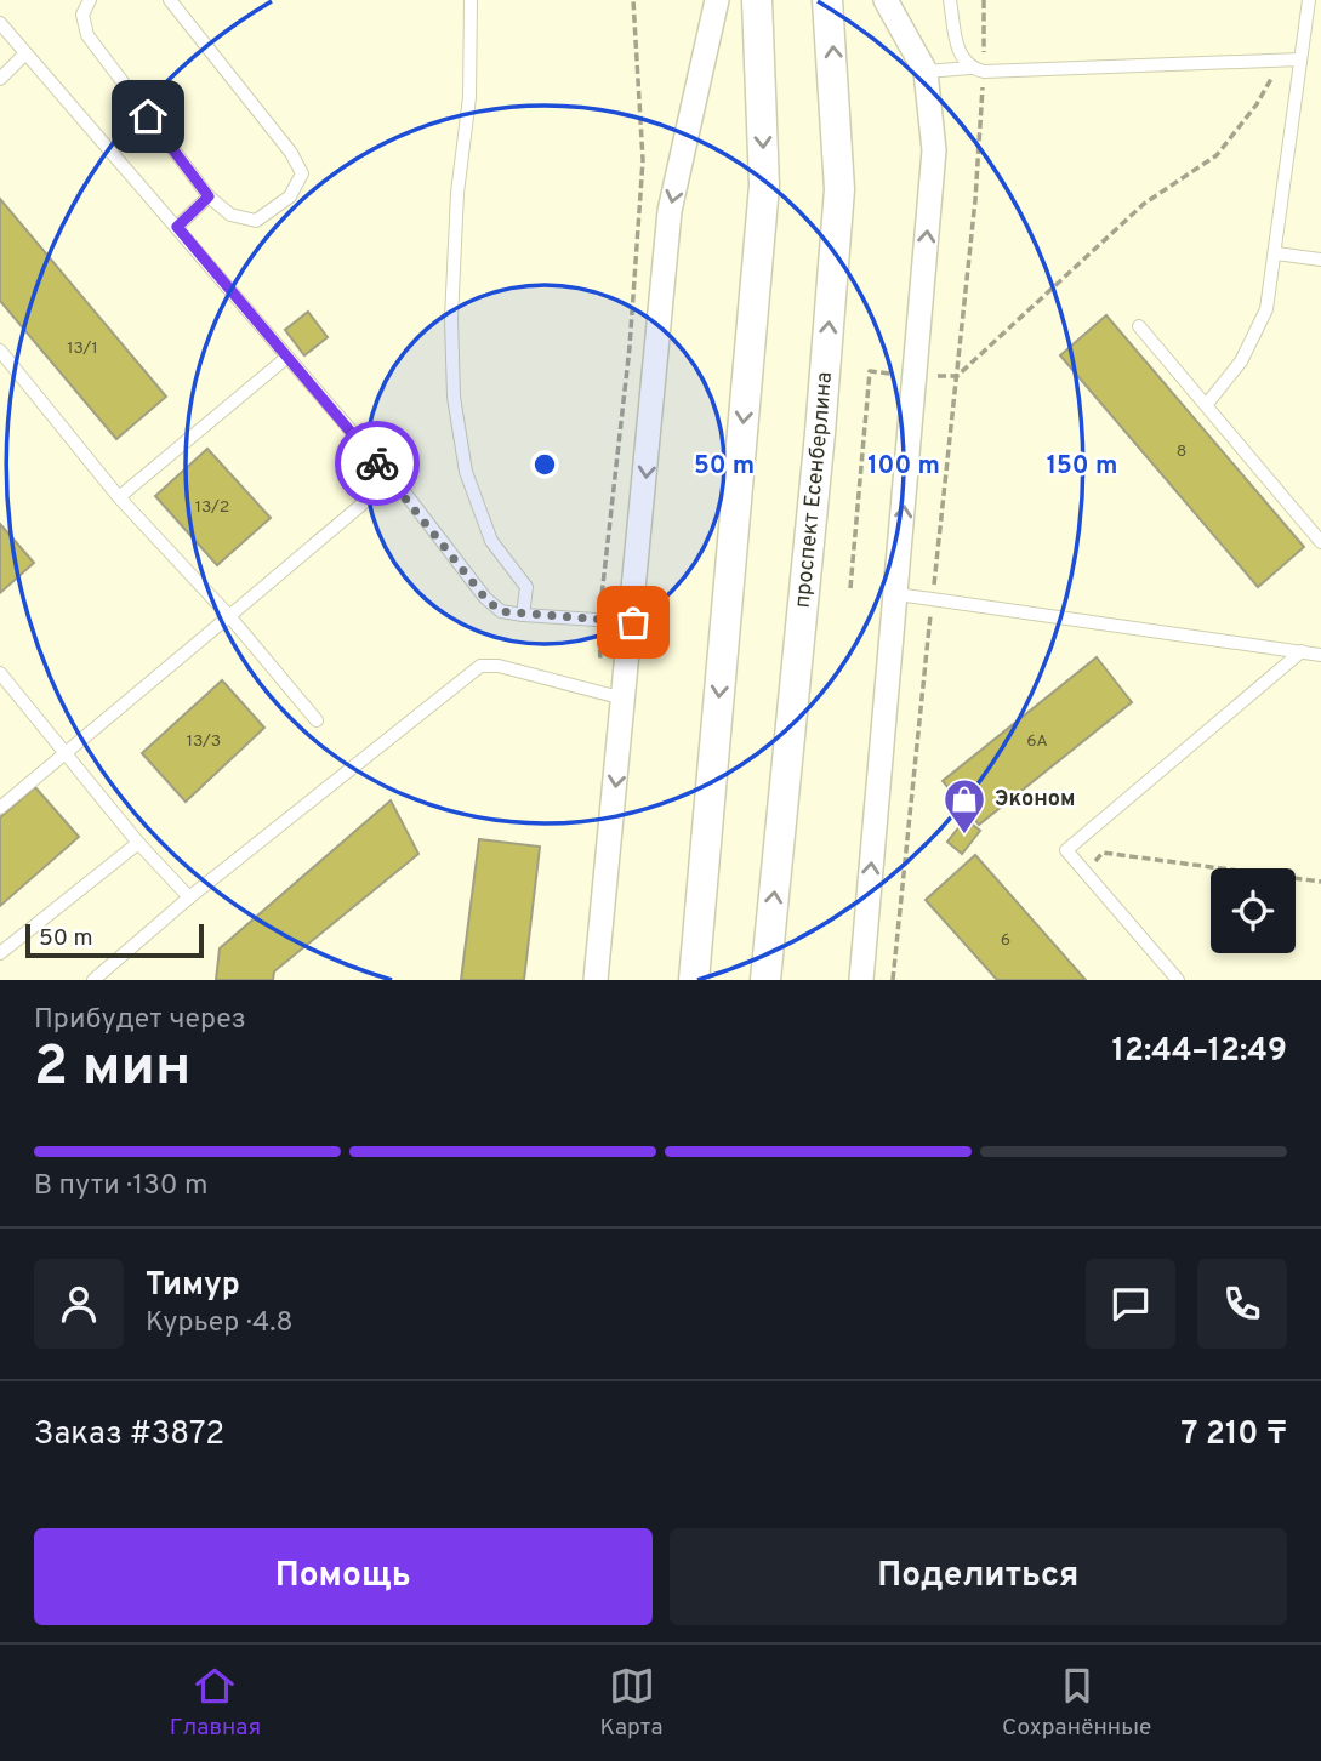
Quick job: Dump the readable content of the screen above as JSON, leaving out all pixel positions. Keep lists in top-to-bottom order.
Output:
{
  "streets": {
    "street": ["проспект Есенберлина"]
  },
  "places": {
    "shop": ["Эконом"]
  },
  "house_numbers": [
    "13/1",
    "8",
    "13/2",
    "13/3",
    "6А",
    "6"
  ],
  "scale_bar": "50 m",
  "page": {
    "scale": "50 m",
    "heading": ["2 мин", "Прибудет через", "12:44–12:49"],
    "panel": [
      "Тимур",
      "Курьер · 4.8",
      "Заказ #3872",
      "7 210 ₸"
    ],
    "bar": "В пути · 130 m",
    "buttons": ["Помощь", "Поделиться"],
    "tabs": ["Главная", "Карта", "Сохранённые"]
  },
  "rings": ["50 m", "100 m", "150 m"]
}
